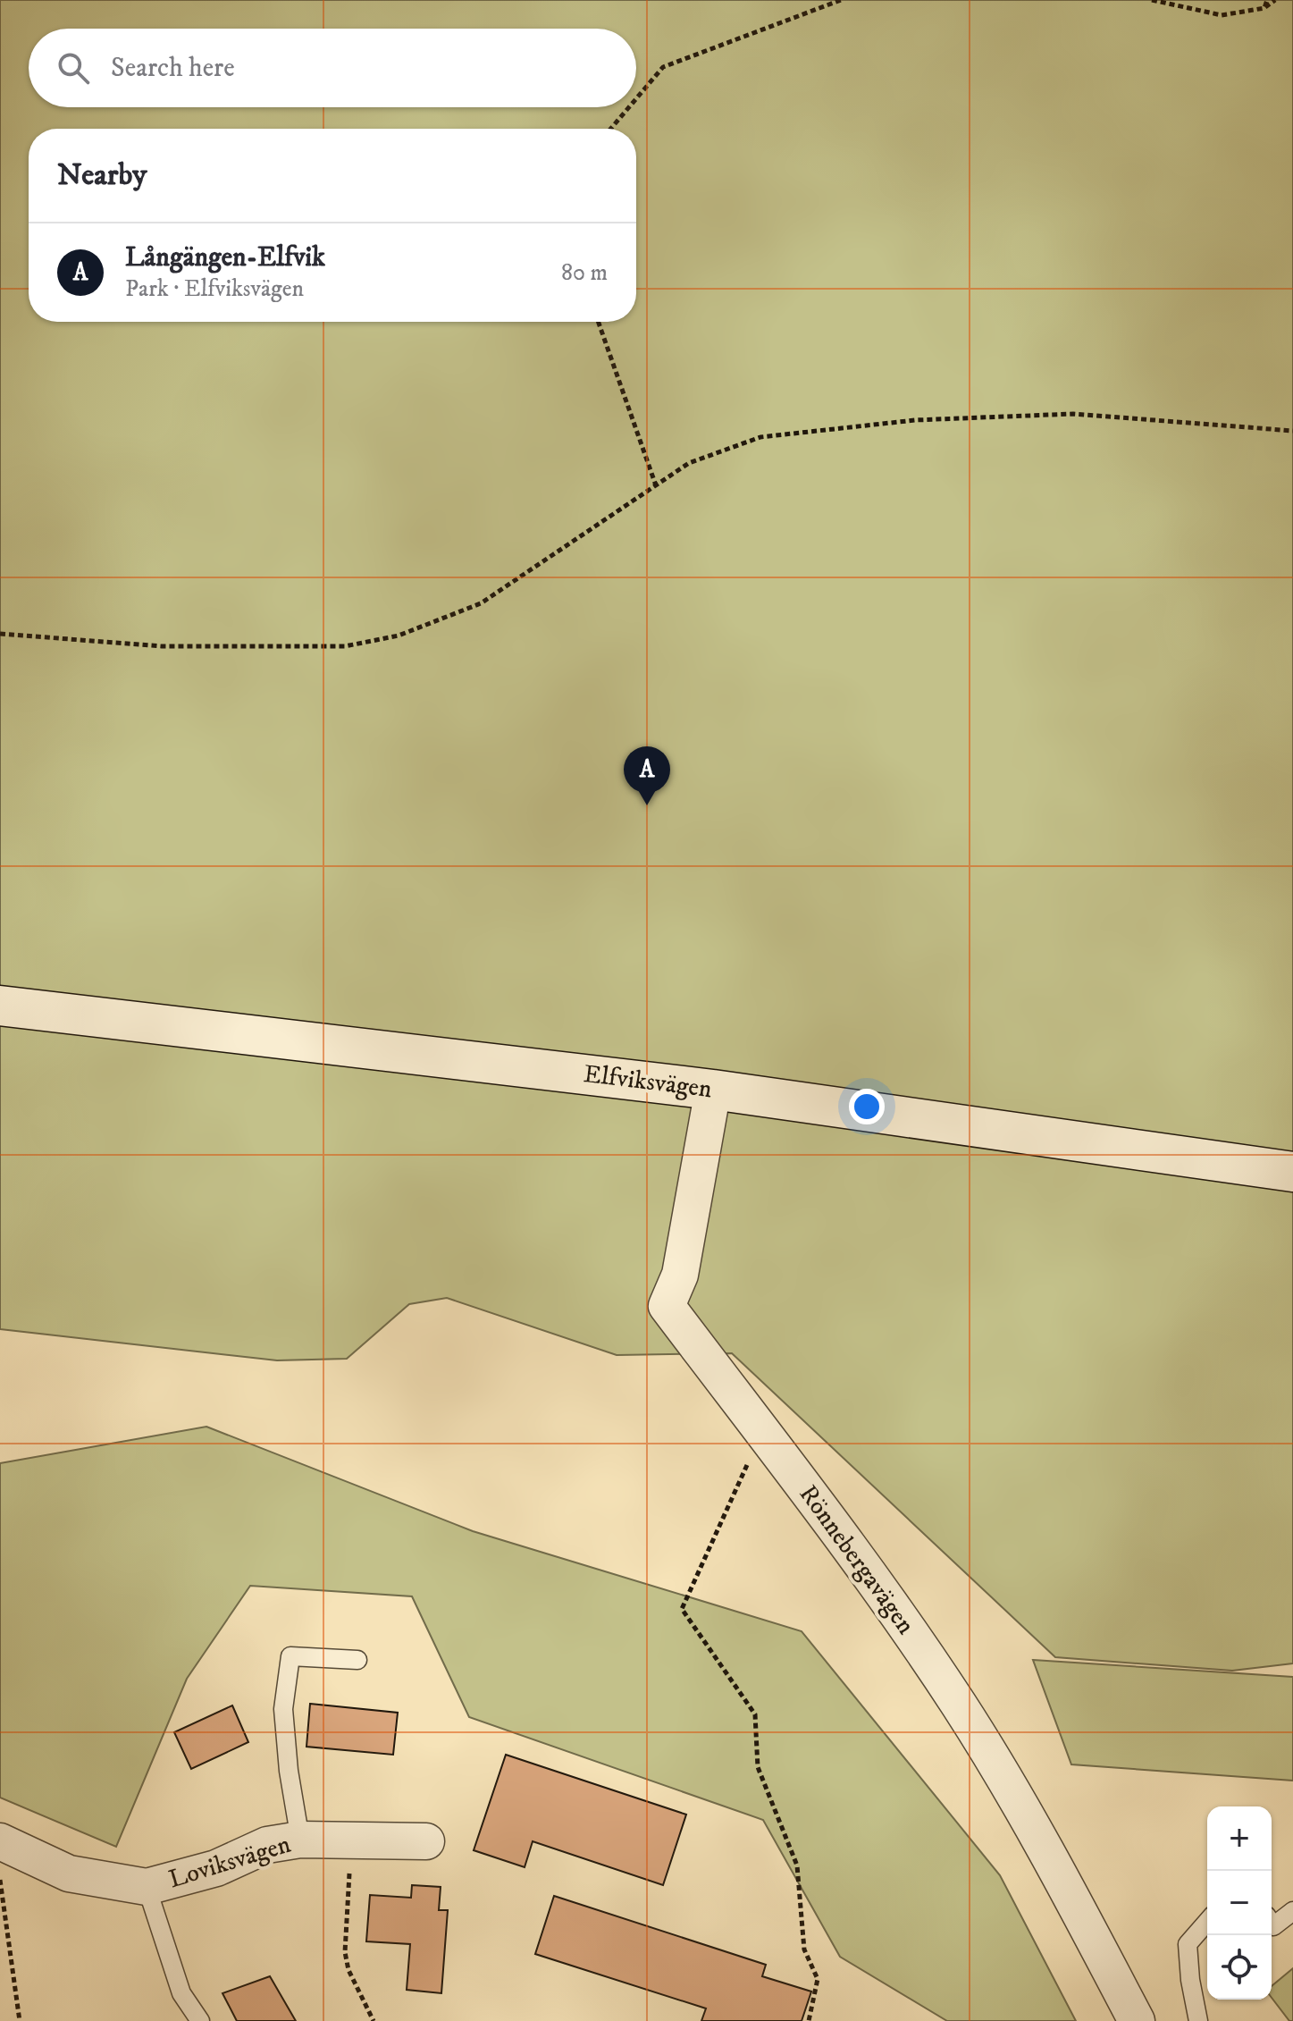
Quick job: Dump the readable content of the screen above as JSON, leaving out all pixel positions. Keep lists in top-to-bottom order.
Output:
{
  "streets": {
    "street": ["Elfviksvägen", "Rönnebergavägen", "Loviksvägen"]
  },
  "crossings": [
    ["Elfviksvägen", "Rönnebergavägen"]
  ],
  "page": {
    "search": "Search here",
    "heading": "Nearby",
    "list": [
      {
        "mark": "A",
        "name": "Långängen-Elfvik",
        "note": "Park · Elfviksvägen",
        "value": "80 m"
      }
    ],
    "pins": "A",
    "map_buttons": ["+", "−"]
  }
}
